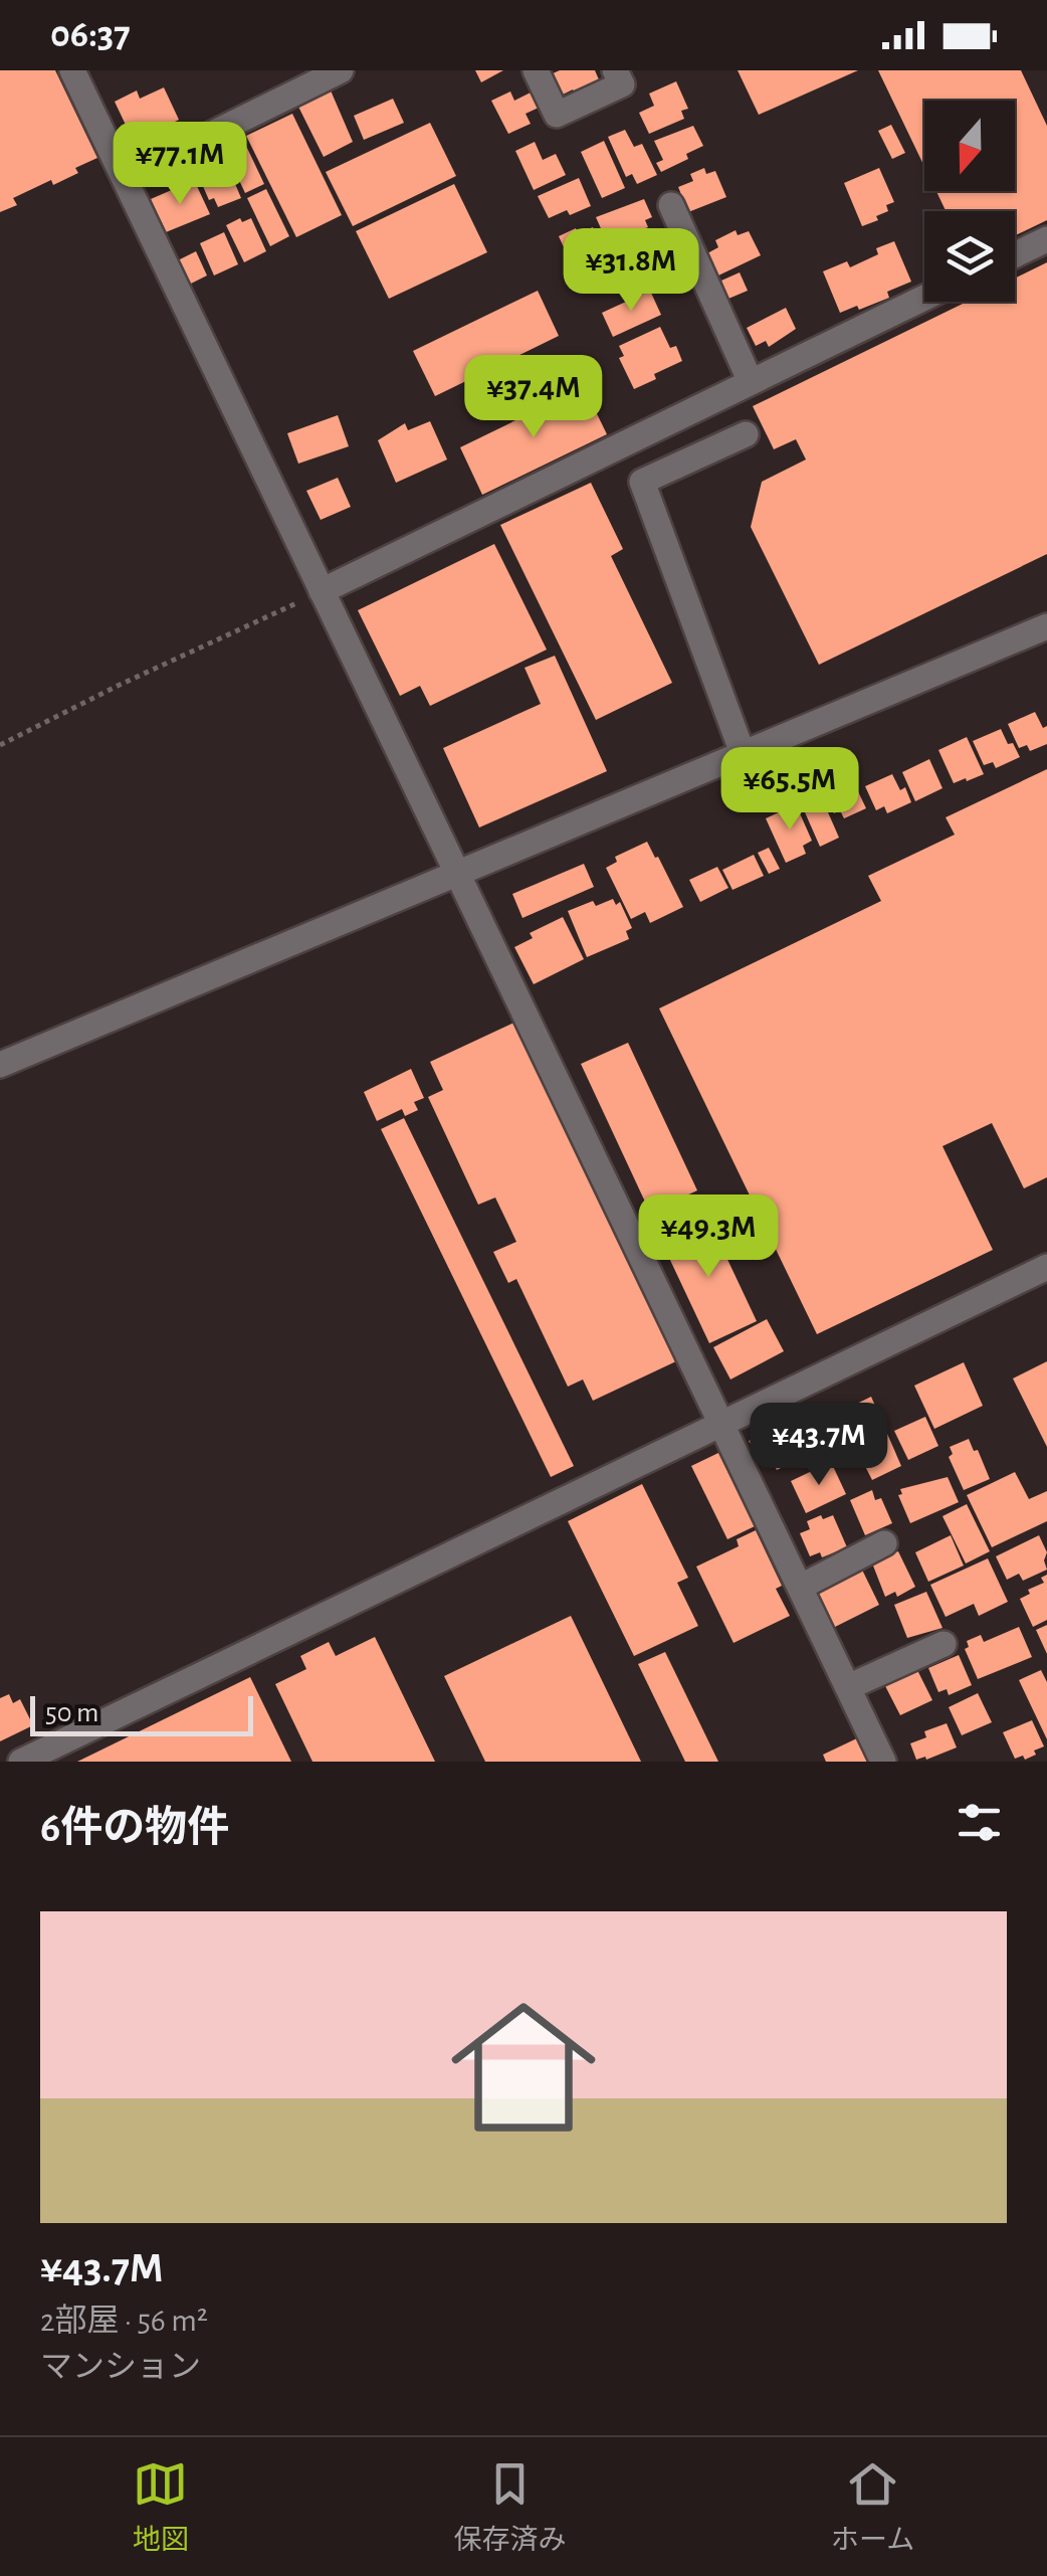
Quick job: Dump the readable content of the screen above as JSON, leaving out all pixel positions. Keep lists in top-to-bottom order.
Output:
{
  "scale_bar": "50 m",
  "north": "bottom",
  "page": {
    "status": "06:37",
    "price": [
      "¥77.1M",
      "¥31.8M",
      "¥37.4M",
      "¥65.5M",
      "¥49.3M",
      "¥43.7M"
    ],
    "scale": "50 m",
    "heading": "6件の物件",
    "list": [
      {
        "name": "¥43.7M",
        "note": "2部屋 · 56 m² · マンション"
      }
    ],
    "tabs": ["地図", "保存済み", "ホーム"]
  }
}
